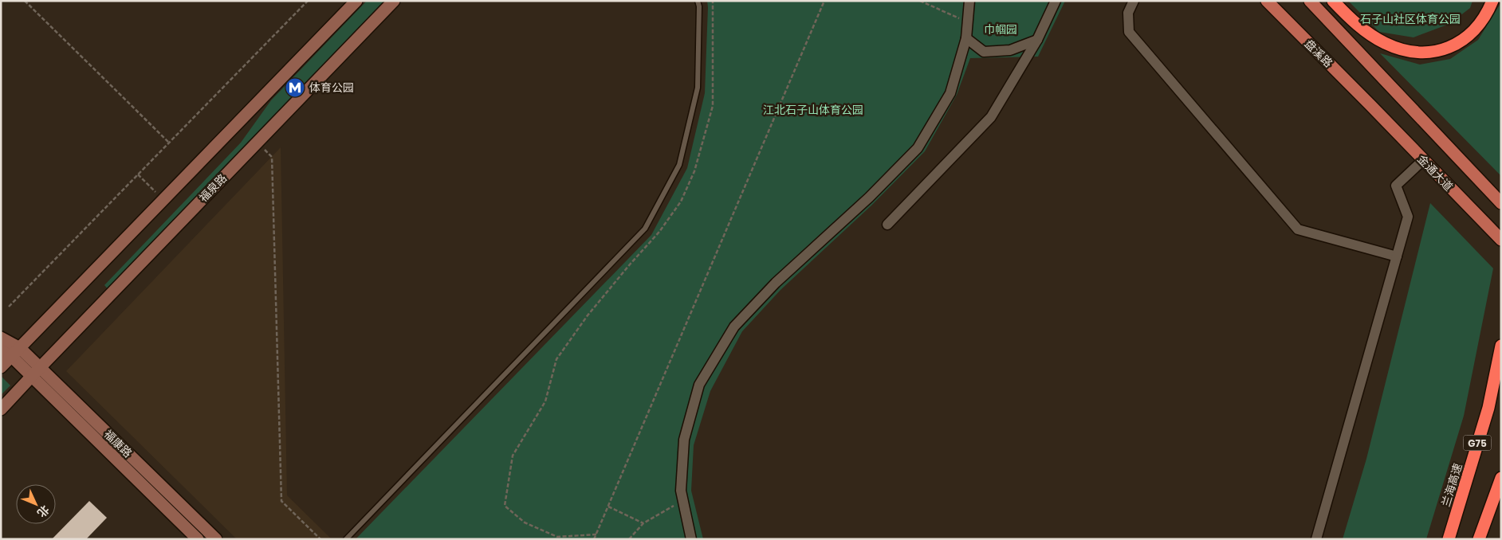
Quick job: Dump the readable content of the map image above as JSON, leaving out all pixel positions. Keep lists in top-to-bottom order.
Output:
{
  "streets": {
    "highway": ["G75", "兰海高速"],
    "main road": [
      "盘溪路",
      "金通大道",
      "福泉路",
      "福康路"
    ]
  },
  "crossings": [
    ["盘溪路", "金通大道"],
    ["福泉路", "福康路"]
  ],
  "parks": ["石子山社区体育公园", "巾帼园", "江北石子山体育公园"],
  "places": {
    "metro station": ["体育公园"]
  },
  "north": "bottom right"
}
